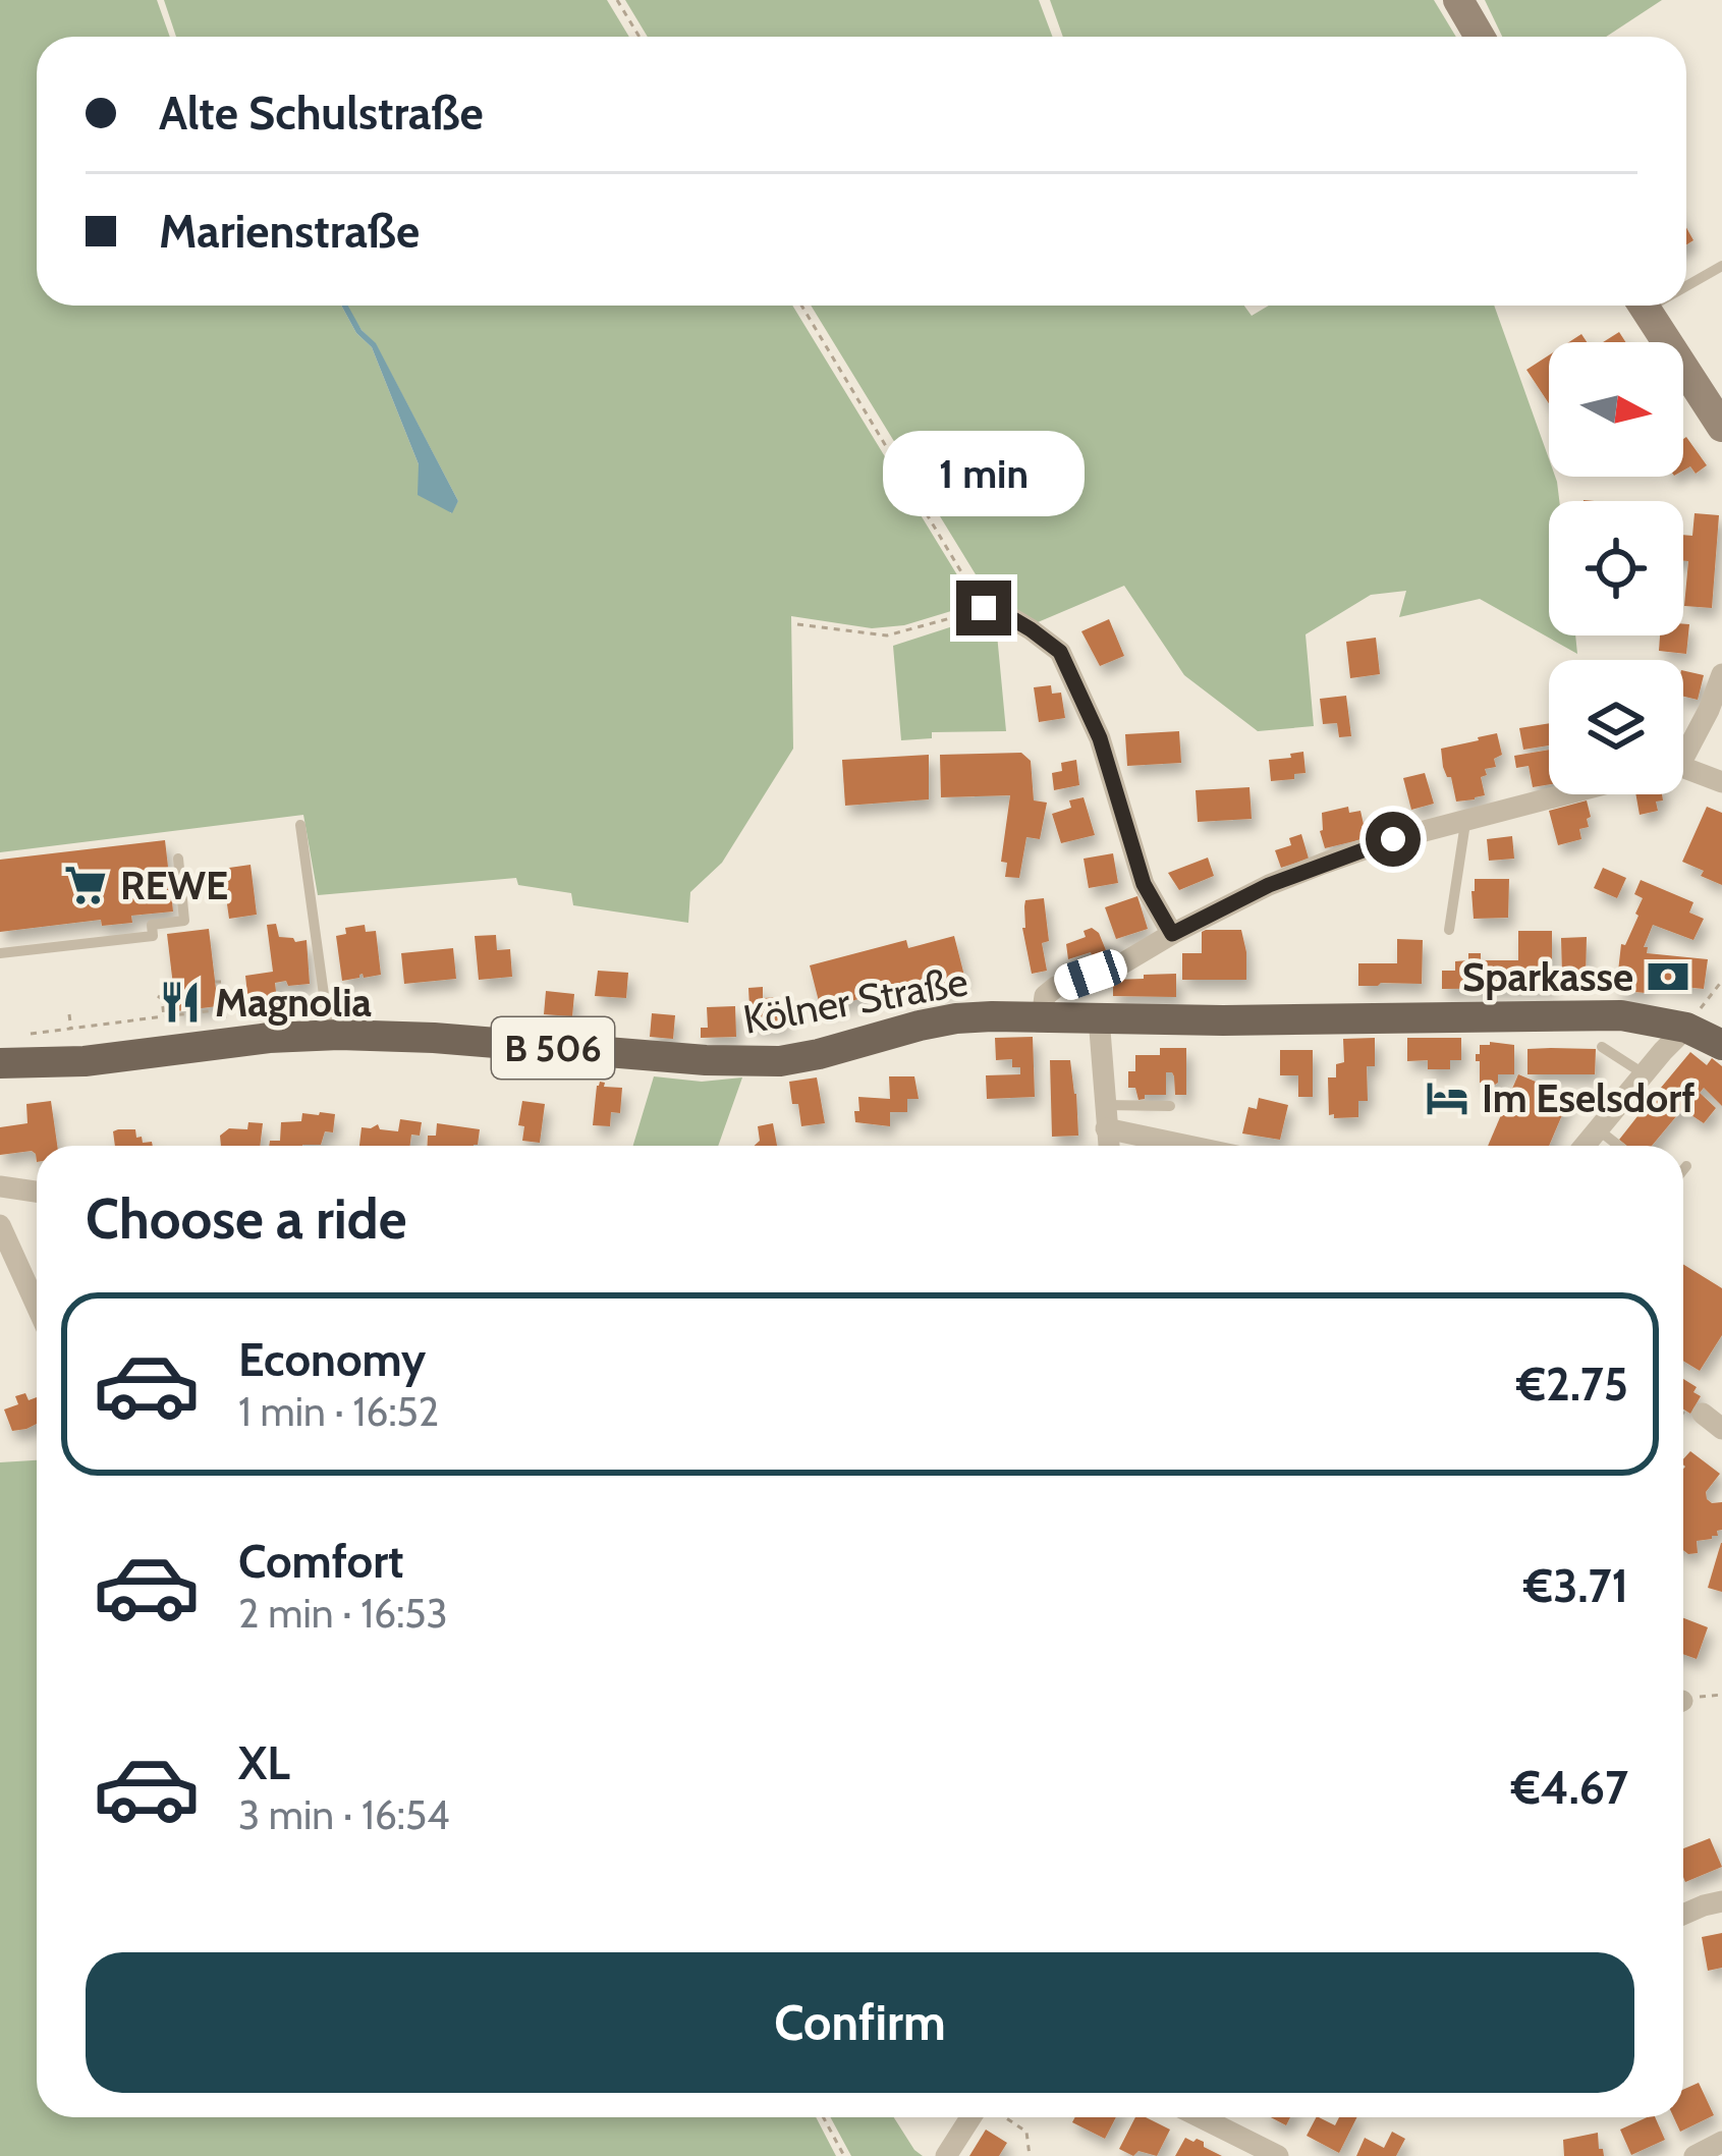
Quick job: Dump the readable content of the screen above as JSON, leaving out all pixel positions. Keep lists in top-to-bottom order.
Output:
{
  "streets": {
    "main road": ["Kölner Straße", "B 506"]
  },
  "places": {
    "supermarket": ["REWE"],
    "bank": ["Sparkasse"],
    "restaurant": ["Magnolia"],
    "hotel": ["Im Eselsdorf"]
  },
  "north": "right",
  "page": {
    "banner": ["Alte Schulstraße", "Marienstraße"],
    "bubble": "1 min",
    "heading": "Choose a ride",
    "list": [
      {
        "name": "Economy",
        "note": "1 min · 16:52",
        "value": "€2.75"
      },
      {
        "name": "Comfort",
        "note": "2 min · 16:53",
        "value": "€3.71"
      },
      {
        "name": "XL",
        "note": "3 min · 16:54",
        "value": "€4.67"
      }
    ],
    "buttons": "Confirm"
  }
}
